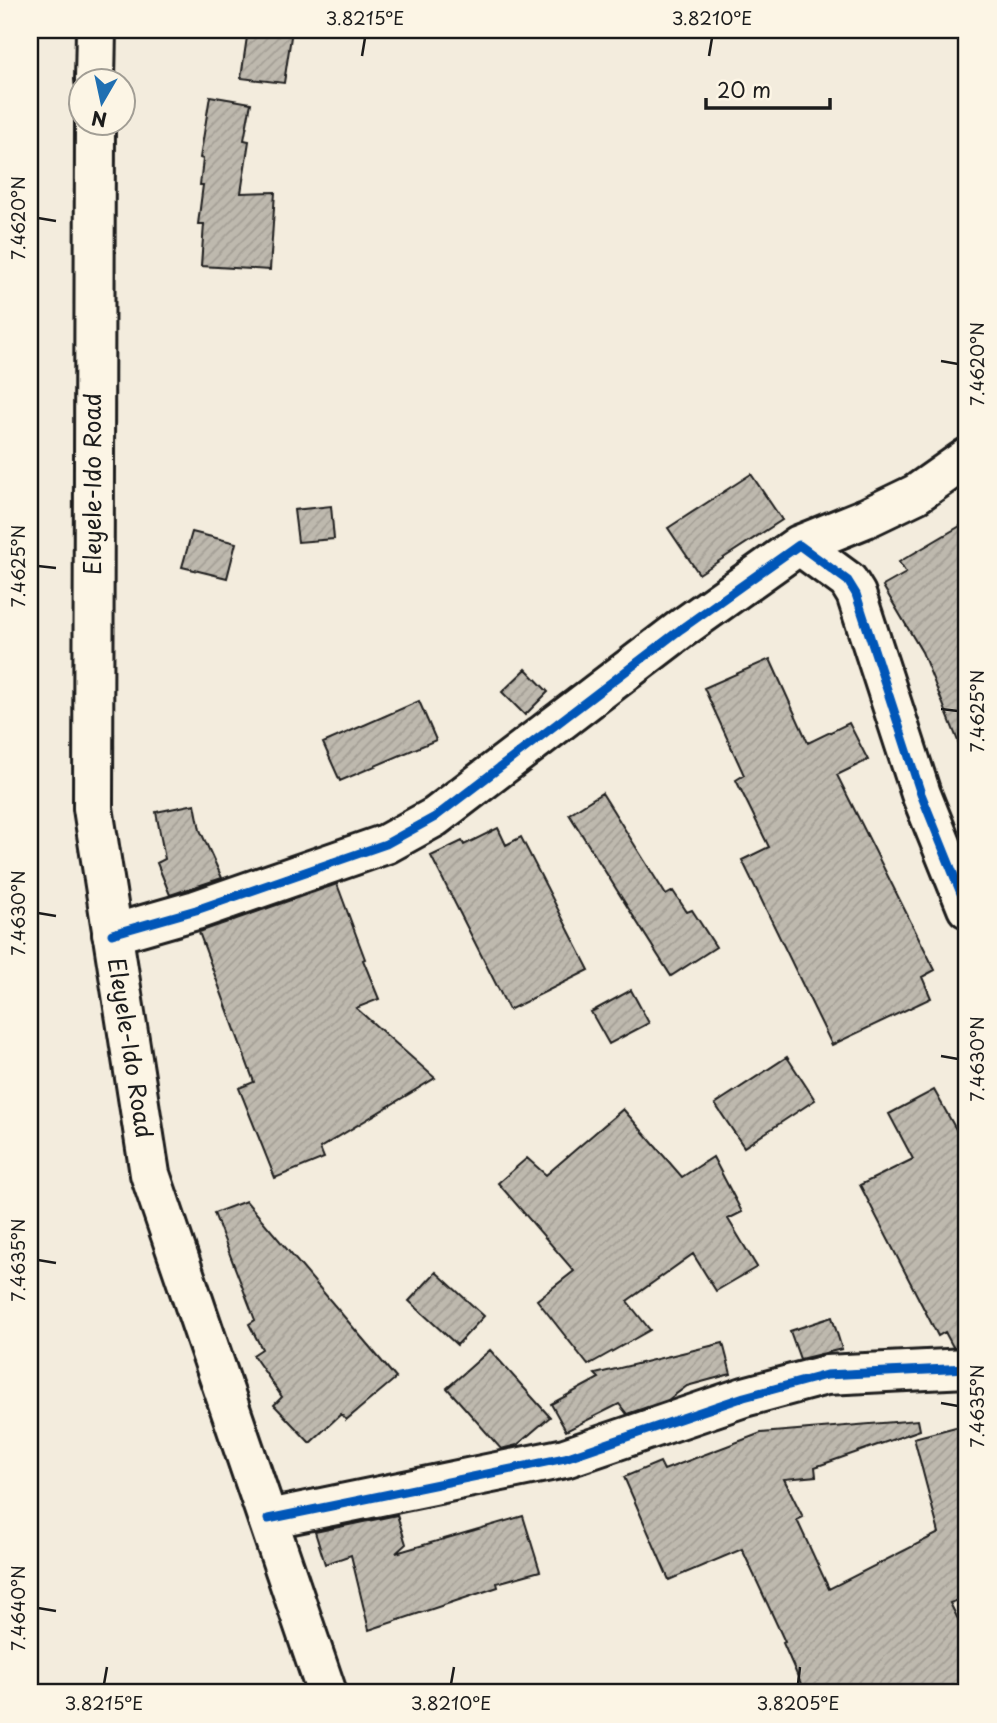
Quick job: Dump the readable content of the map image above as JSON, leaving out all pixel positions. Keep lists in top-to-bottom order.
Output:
{
  "streets": {
    "street": ["Eleyele-Ido Road"]
  },
  "scale_bar": "20 m",
  "north": "bottom",
  "coordinates": [
    "3.8215°E",
    "3.8210°E",
    "7.4620°N",
    "7.4625°N",
    "7.4630°N",
    "7.4635°N",
    "7.4640°N",
    "3.8205°E"
  ]
}
